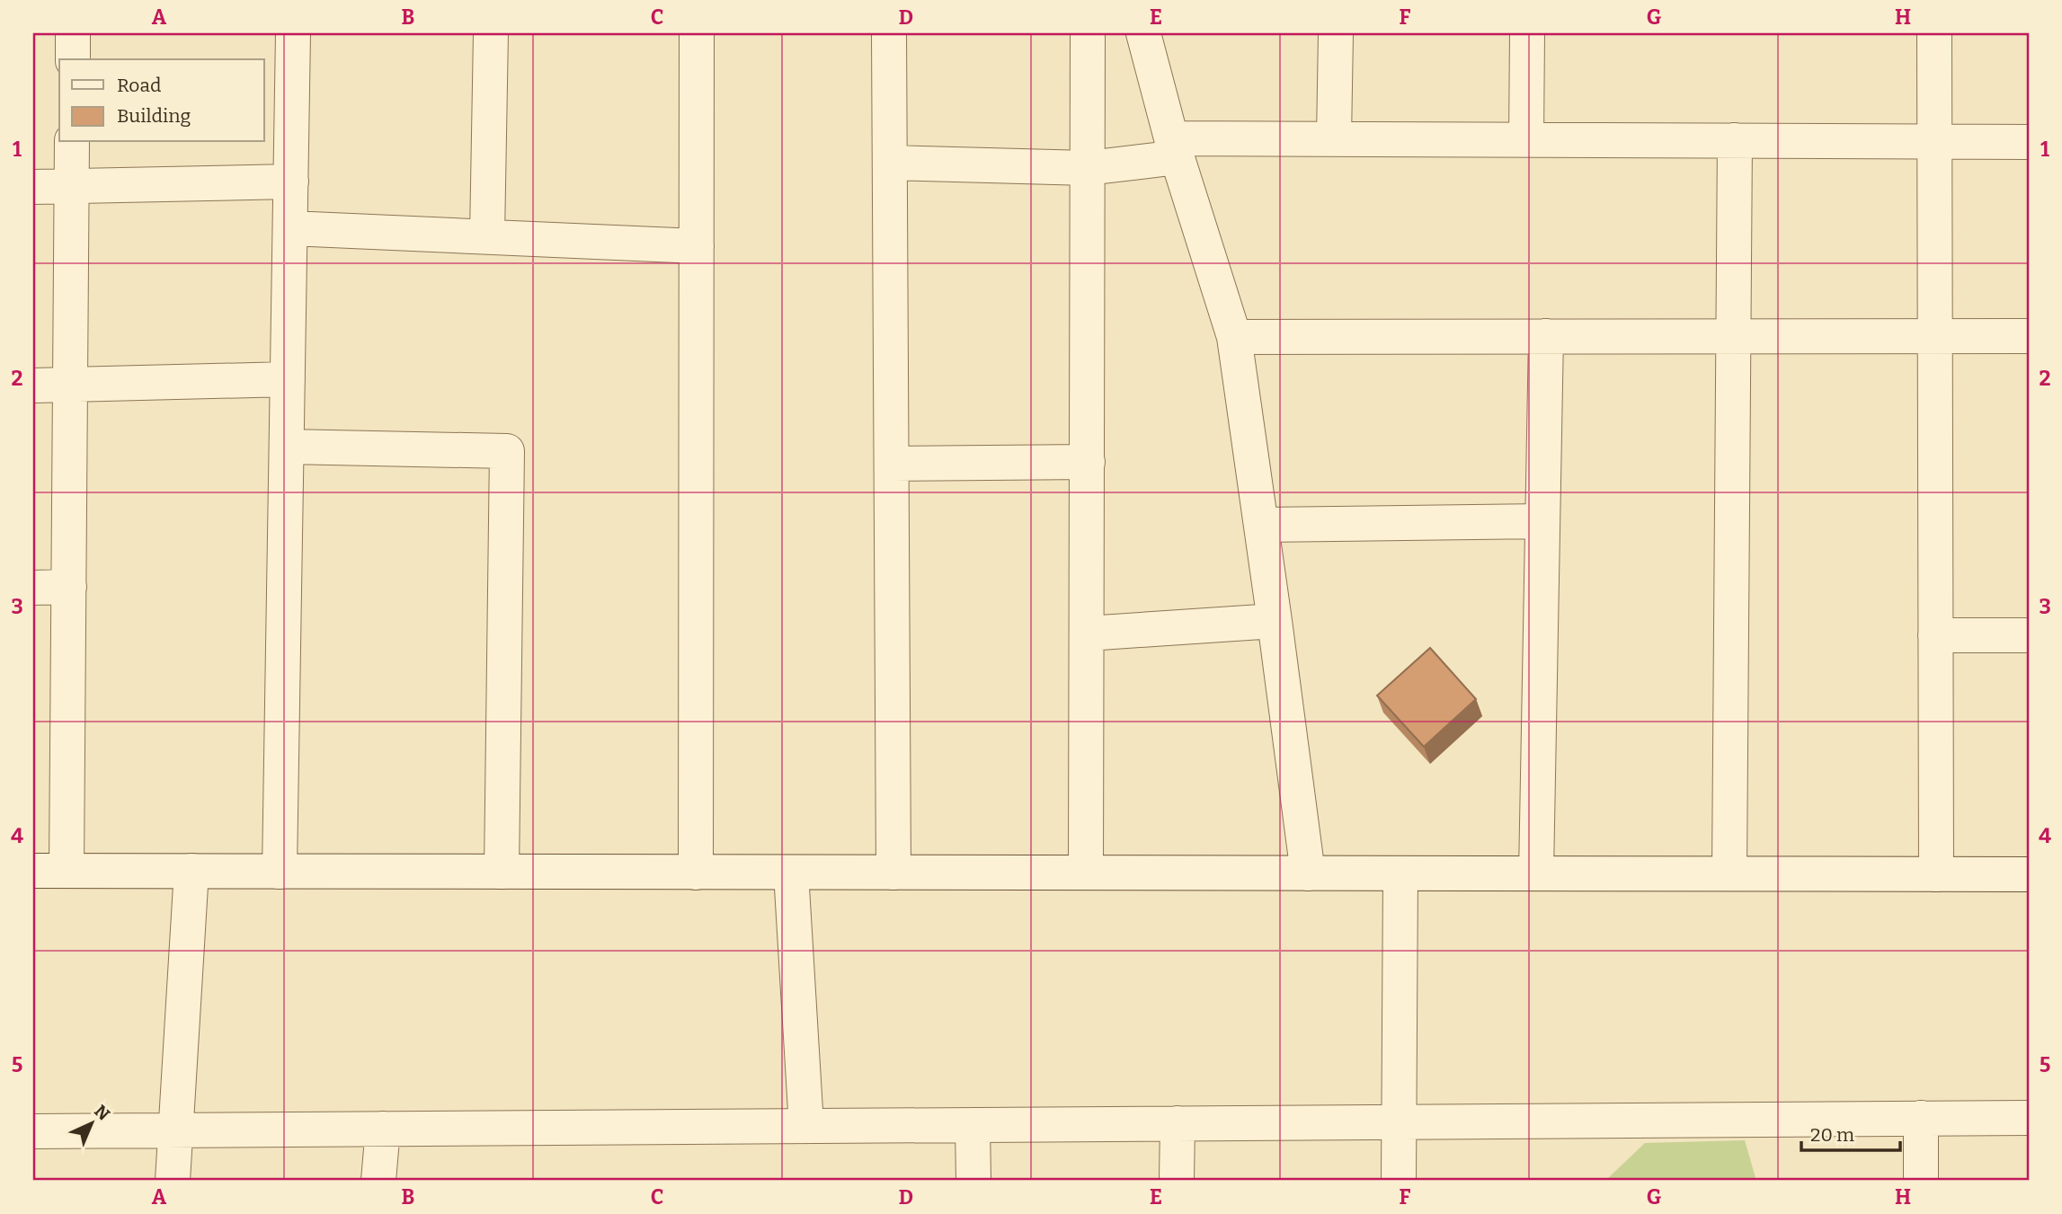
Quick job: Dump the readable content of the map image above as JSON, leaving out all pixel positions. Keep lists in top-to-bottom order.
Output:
{
  "legend": ["Road", "Building"],
  "scale_bar": "20 m",
  "north": "top right",
  "grid": {
    "columns": [
      "A",
      "B",
      "C",
      "D",
      "E",
      "F",
      "G",
      "H"
    ],
    "rows": [
      "1",
      "2",
      "3",
      "4",
      "5"
    ]
  }
}
